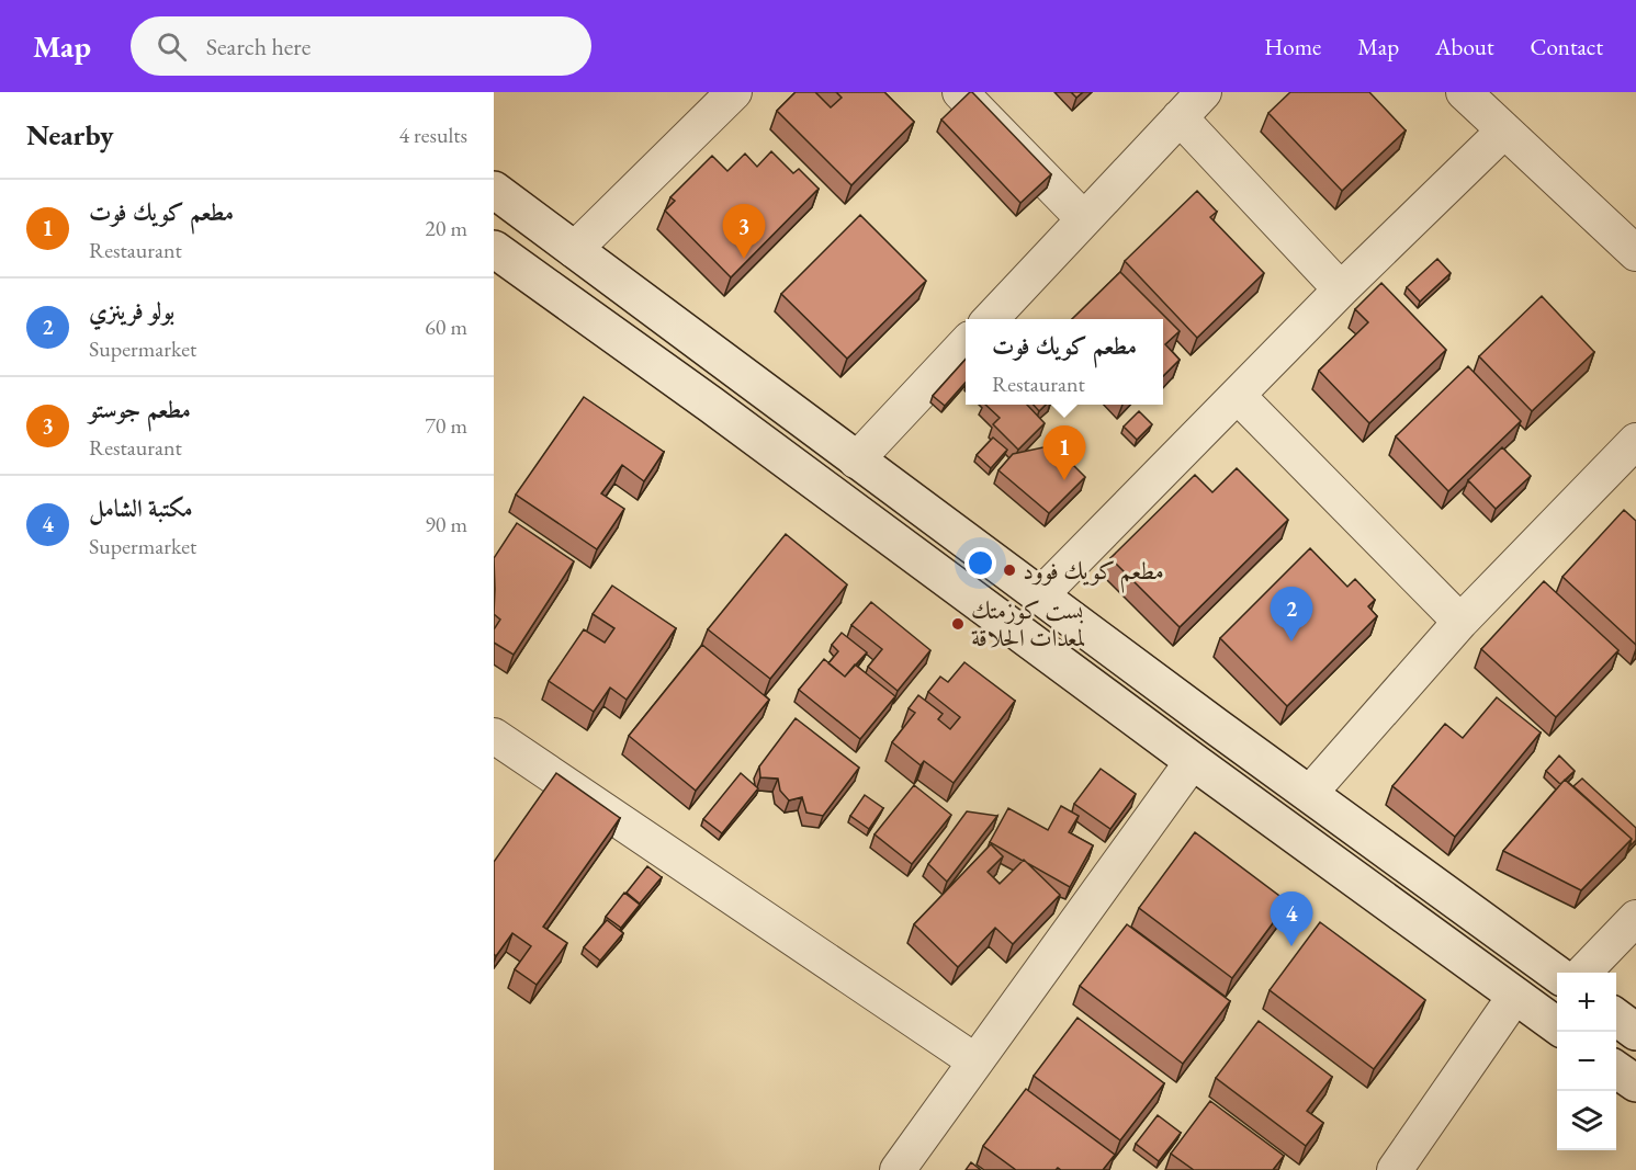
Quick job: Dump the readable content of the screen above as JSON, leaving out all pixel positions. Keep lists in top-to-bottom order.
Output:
{
  "places": ["مطعم كويك فوود", "بست كوزمتك لمعدات الحلاقة"],
  "page": {
    "header": "Map",
    "search": "Search here",
    "nav": [
      "Home",
      "Map",
      "About",
      "Contact"
    ],
    "heading": ["Nearby", "4 results"],
    "list": [
      {
        "mark": "1",
        "name": "مطعم كويك فوت",
        "note": "Restaurant",
        "value": "20 m"
      },
      {
        "mark": "2",
        "name": "بولو فرينزي",
        "note": "Supermarket",
        "value": "60 m"
      },
      {
        "mark": "3",
        "name": "مطعم جوستو",
        "note": "Restaurant",
        "value": "70 m"
      },
      {
        "mark": "4",
        "name": "مكتبة الشامل",
        "note": "Supermarket",
        "value": "90 m"
      }
    ],
    "pins": [
      "3",
      "1",
      "2",
      "4"
    ],
    "popup": ["مطعم كويك فوت", "Restaurant"],
    "map_buttons": ["+", "−"]
  }
}
